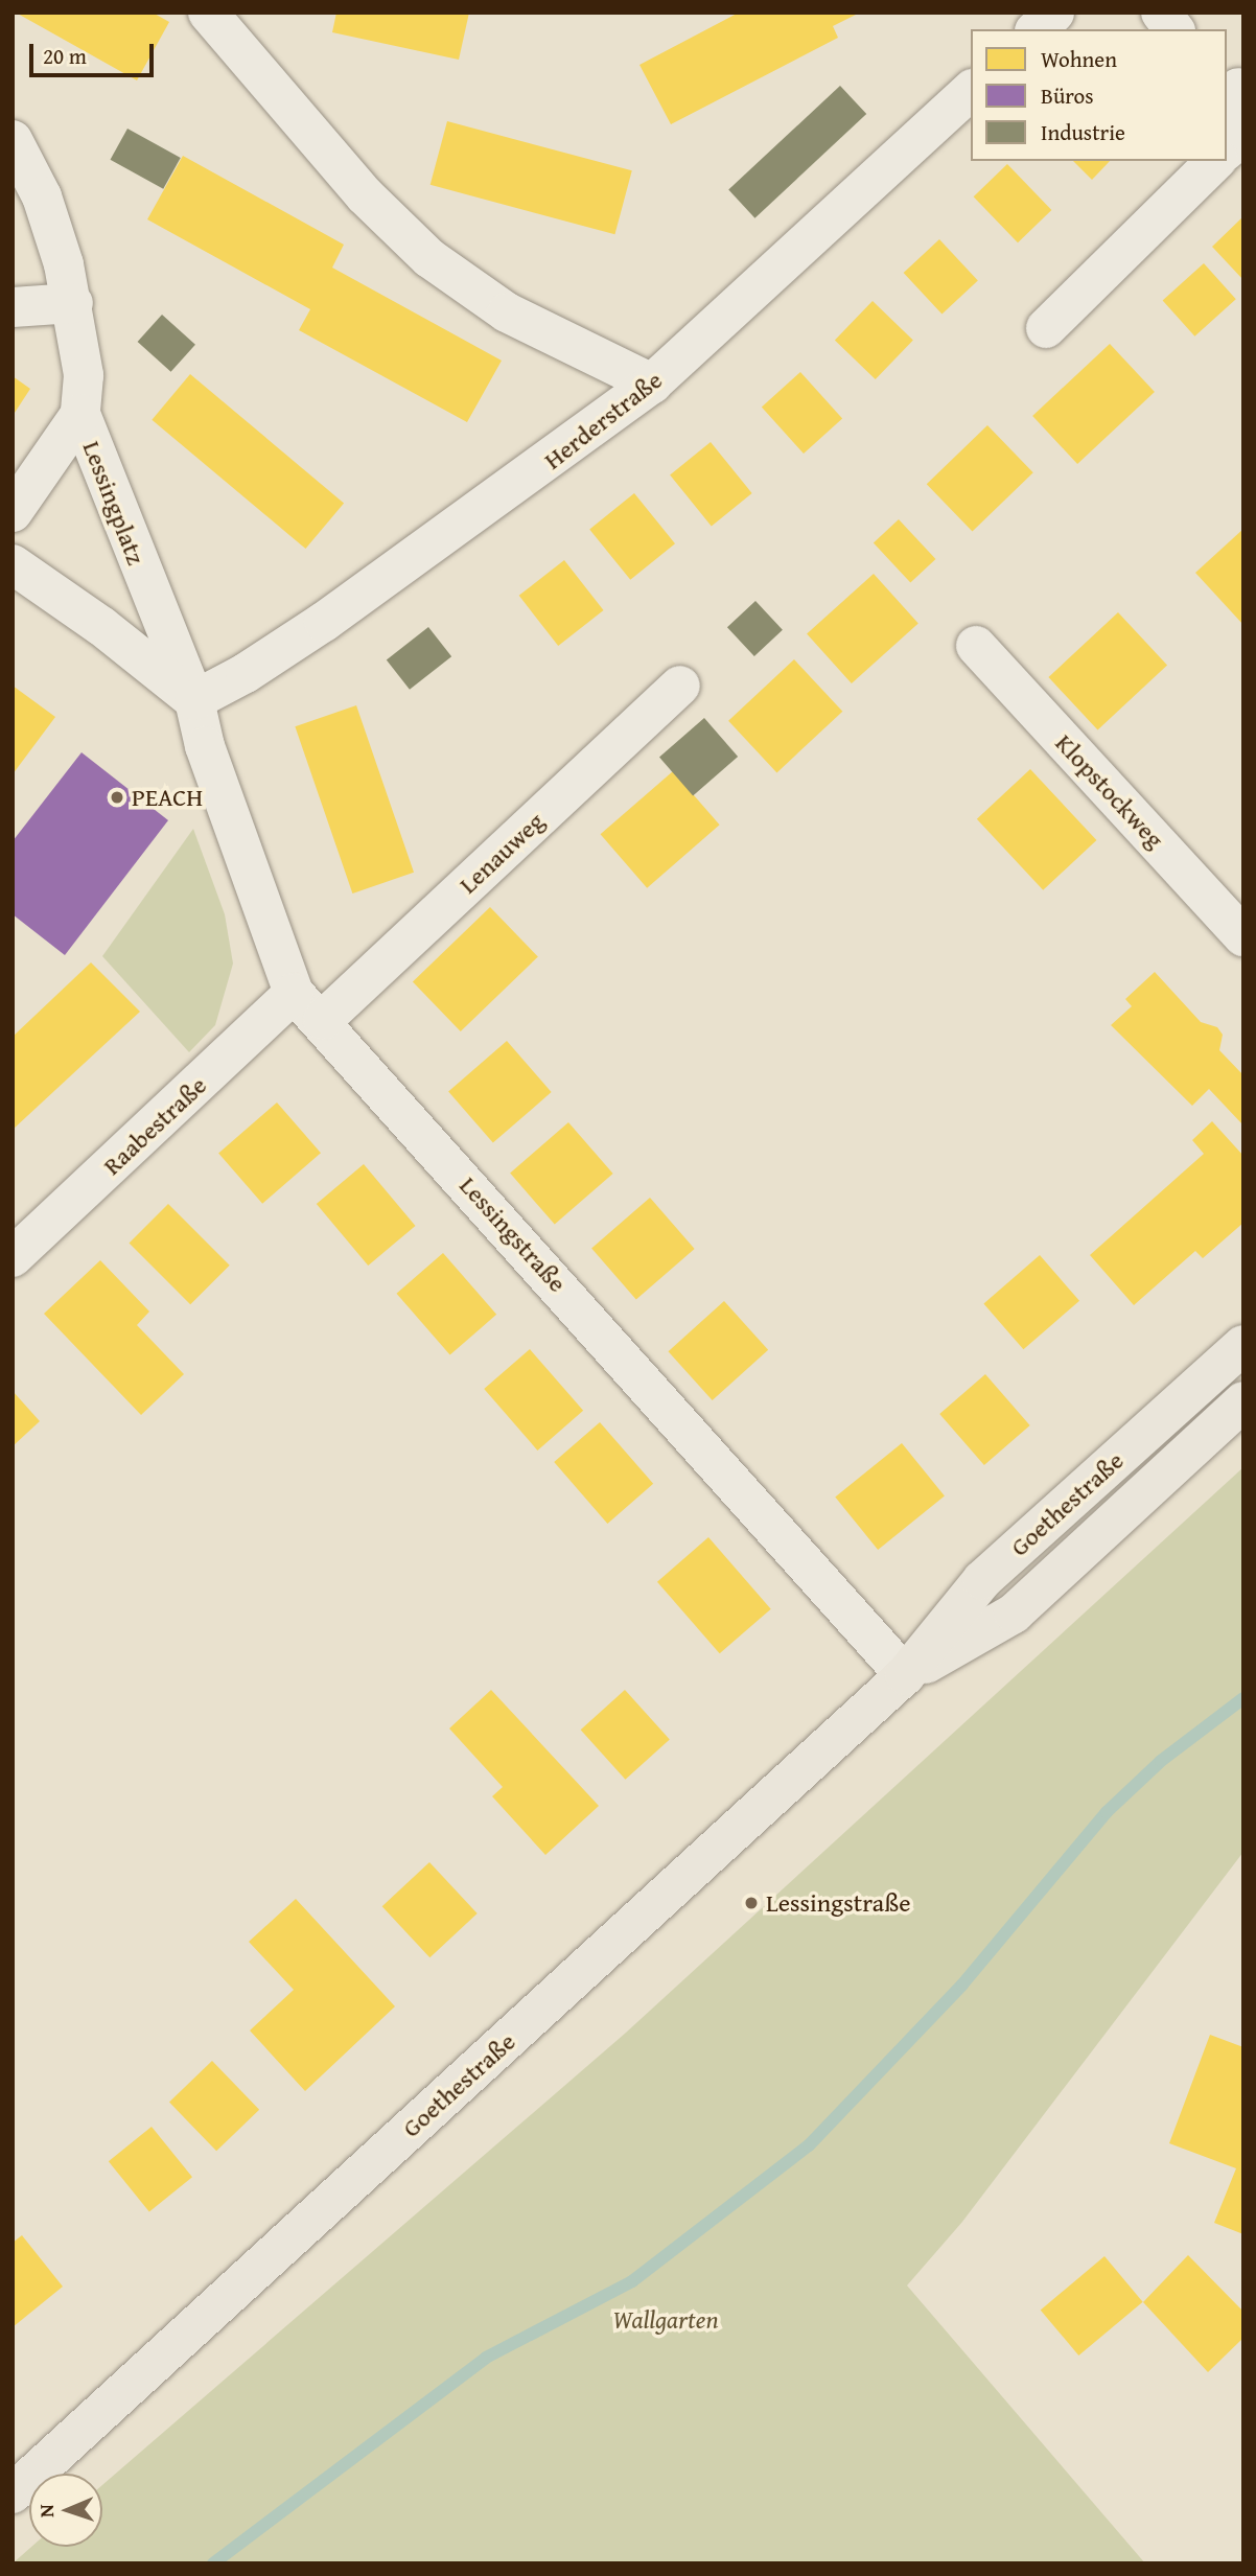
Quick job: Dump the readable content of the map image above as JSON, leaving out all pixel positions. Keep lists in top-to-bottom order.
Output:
{
  "streets": {
    "main road": ["Goethestraße"],
    "street": [
      "Herderstraße",
      "Lessingplatz",
      "Klopstockweg",
      "Lenauweg",
      "Raabestraße",
      "Lessingstraße"
    ]
  },
  "crossings": [
    ["Herderstraße", "Lessingplatz"],
    ["Lessingplatz", "Lessingstraße"],
    ["Lenauweg", "Lessingstraße"],
    ["Raabestraße", "Lessingstraße"],
    ["Lessingstraße", "Goethestraße"]
  ],
  "parks": ["Wallgarten"],
  "places": ["PEACH", "Lessingstraße"],
  "legend": ["Wohnen", "Büros", "Industrie"],
  "scale_bar": "20 m",
  "north": "left"
}
